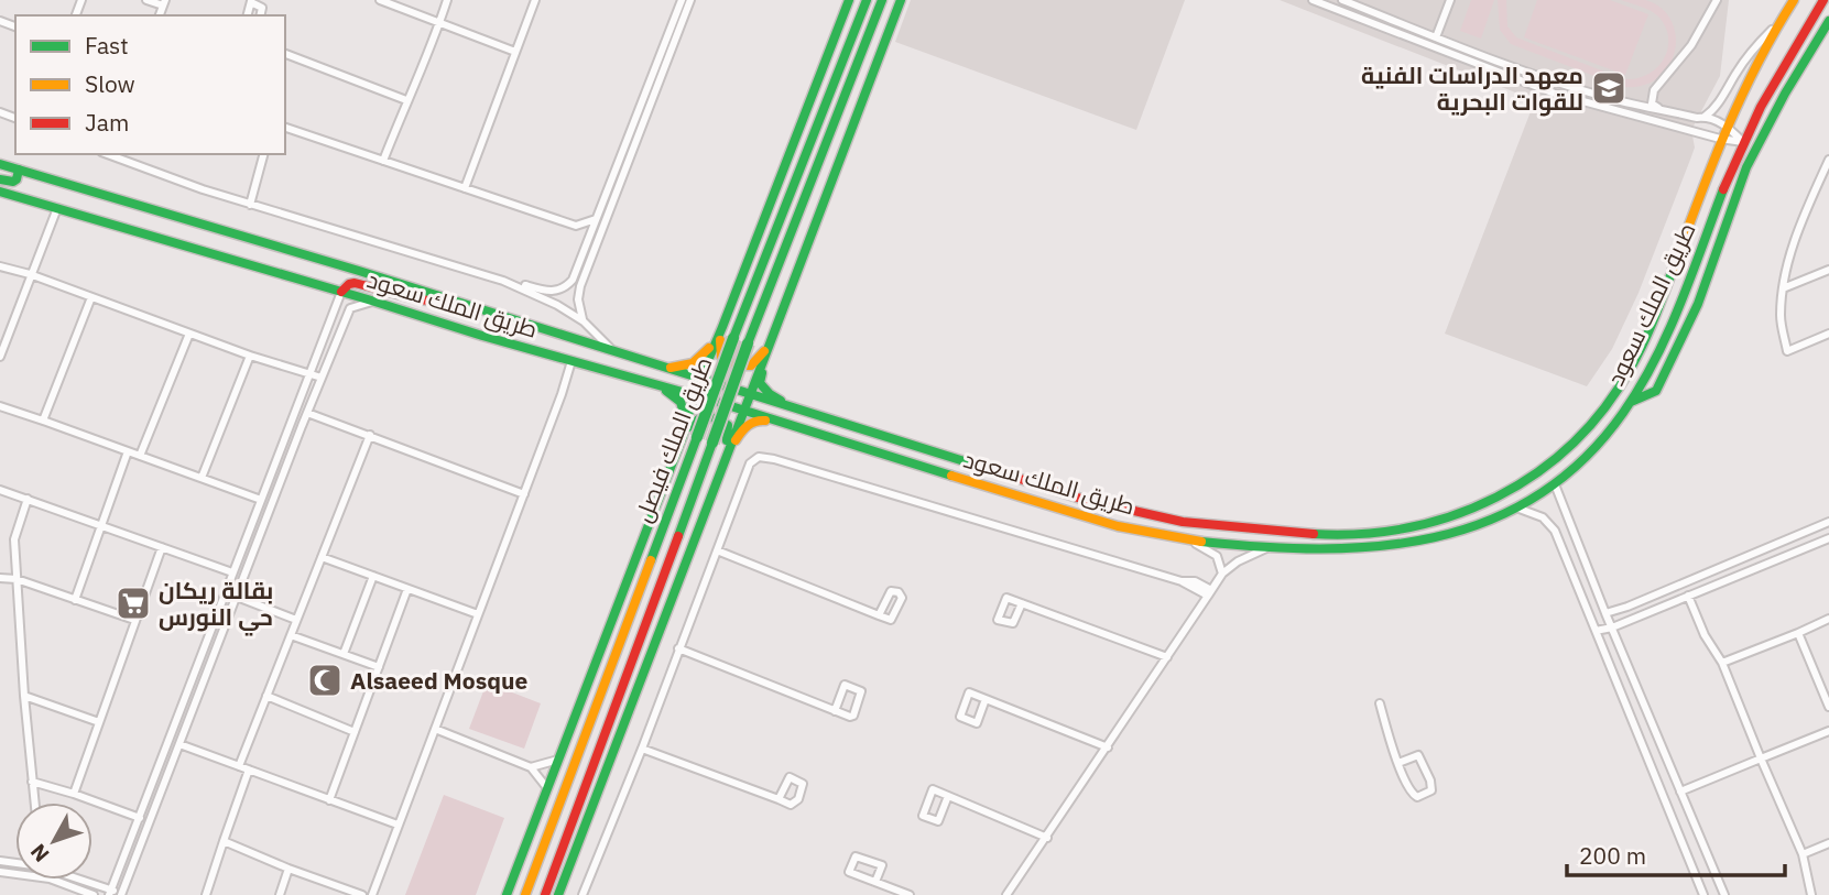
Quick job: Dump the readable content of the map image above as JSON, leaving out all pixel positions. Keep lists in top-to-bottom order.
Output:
{
  "streets": {
    "main road": ["طريق الملك سعود", "طريق الملك فيصل"]
  },
  "places": {
    "school or university": ["معهد الدراسات الفنية للقوات البحرية"],
    "supermarket": ["بقالة ريكان حي النورس"],
    "mosque": ["Alsaeed Mosque"]
  },
  "legend": ["Fast", "Slow", "Jam"],
  "scale_bar": "200 m",
  "north": "bottom left"
}
